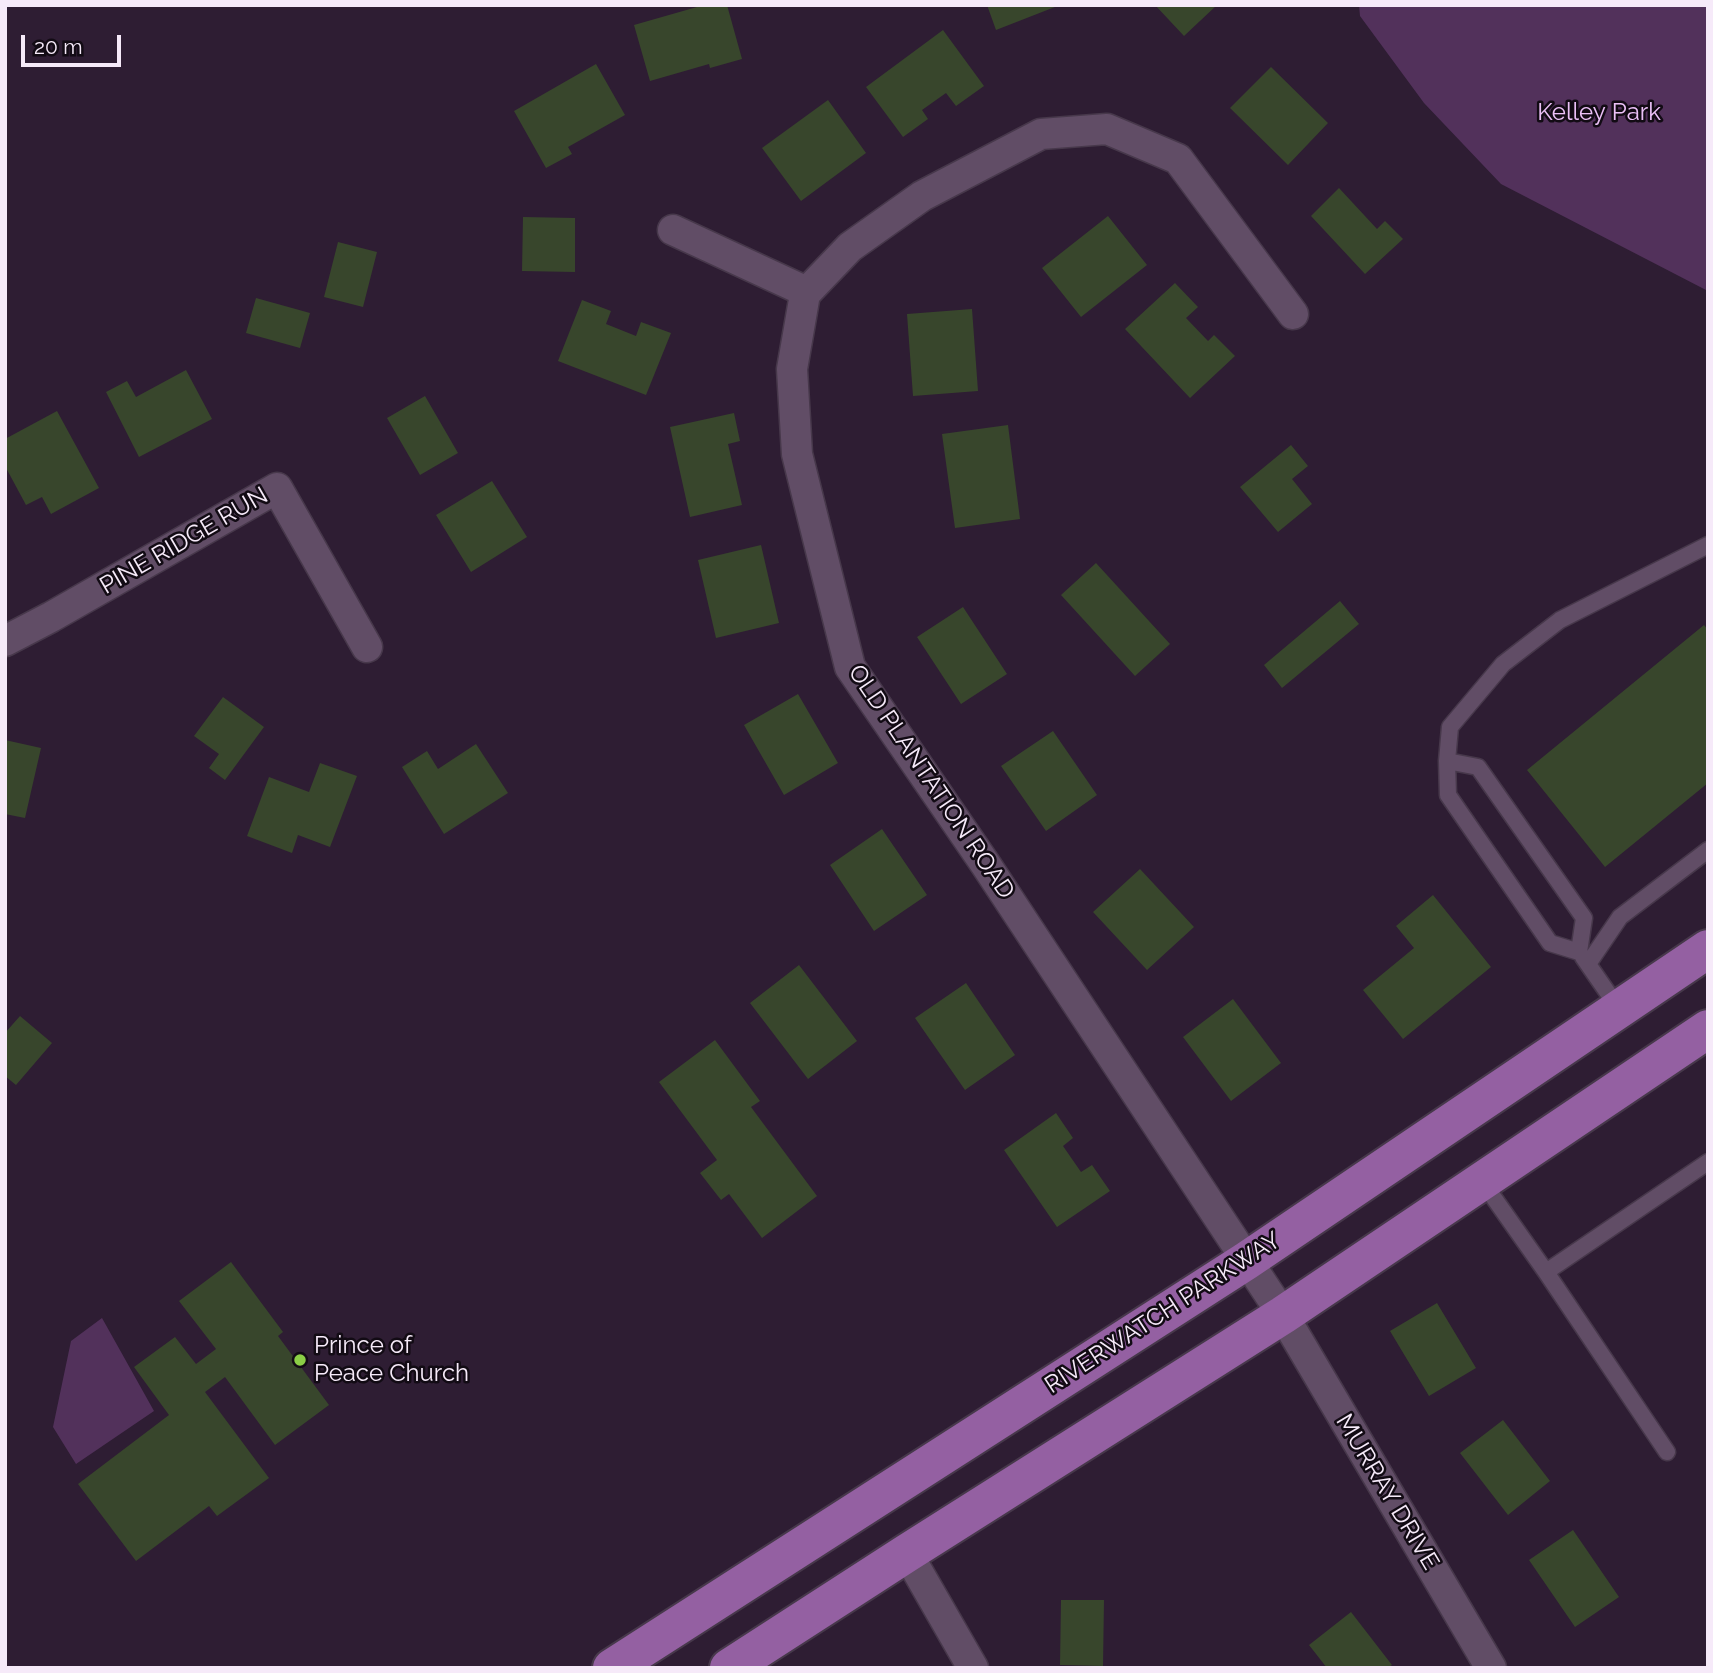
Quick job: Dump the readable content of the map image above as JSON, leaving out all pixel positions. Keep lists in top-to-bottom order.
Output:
{
  "streets": {
    "main road": ["RIVERWATCH PARKWAY"],
    "street": ["PINE RIDGE RUN", "OLD PLANTATION ROAD", "MURRAY DRIVE"]
  },
  "crossings": [
    ["OLD PLANTATION ROAD", "RIVERWATCH PARKWAY"],
    ["OLD PLANTATION ROAD", "MURRAY DRIVE"]
  ],
  "parks": ["Kelley Park"],
  "places": ["Prince of Peace Church"],
  "scale_bar": "20 m"
}
